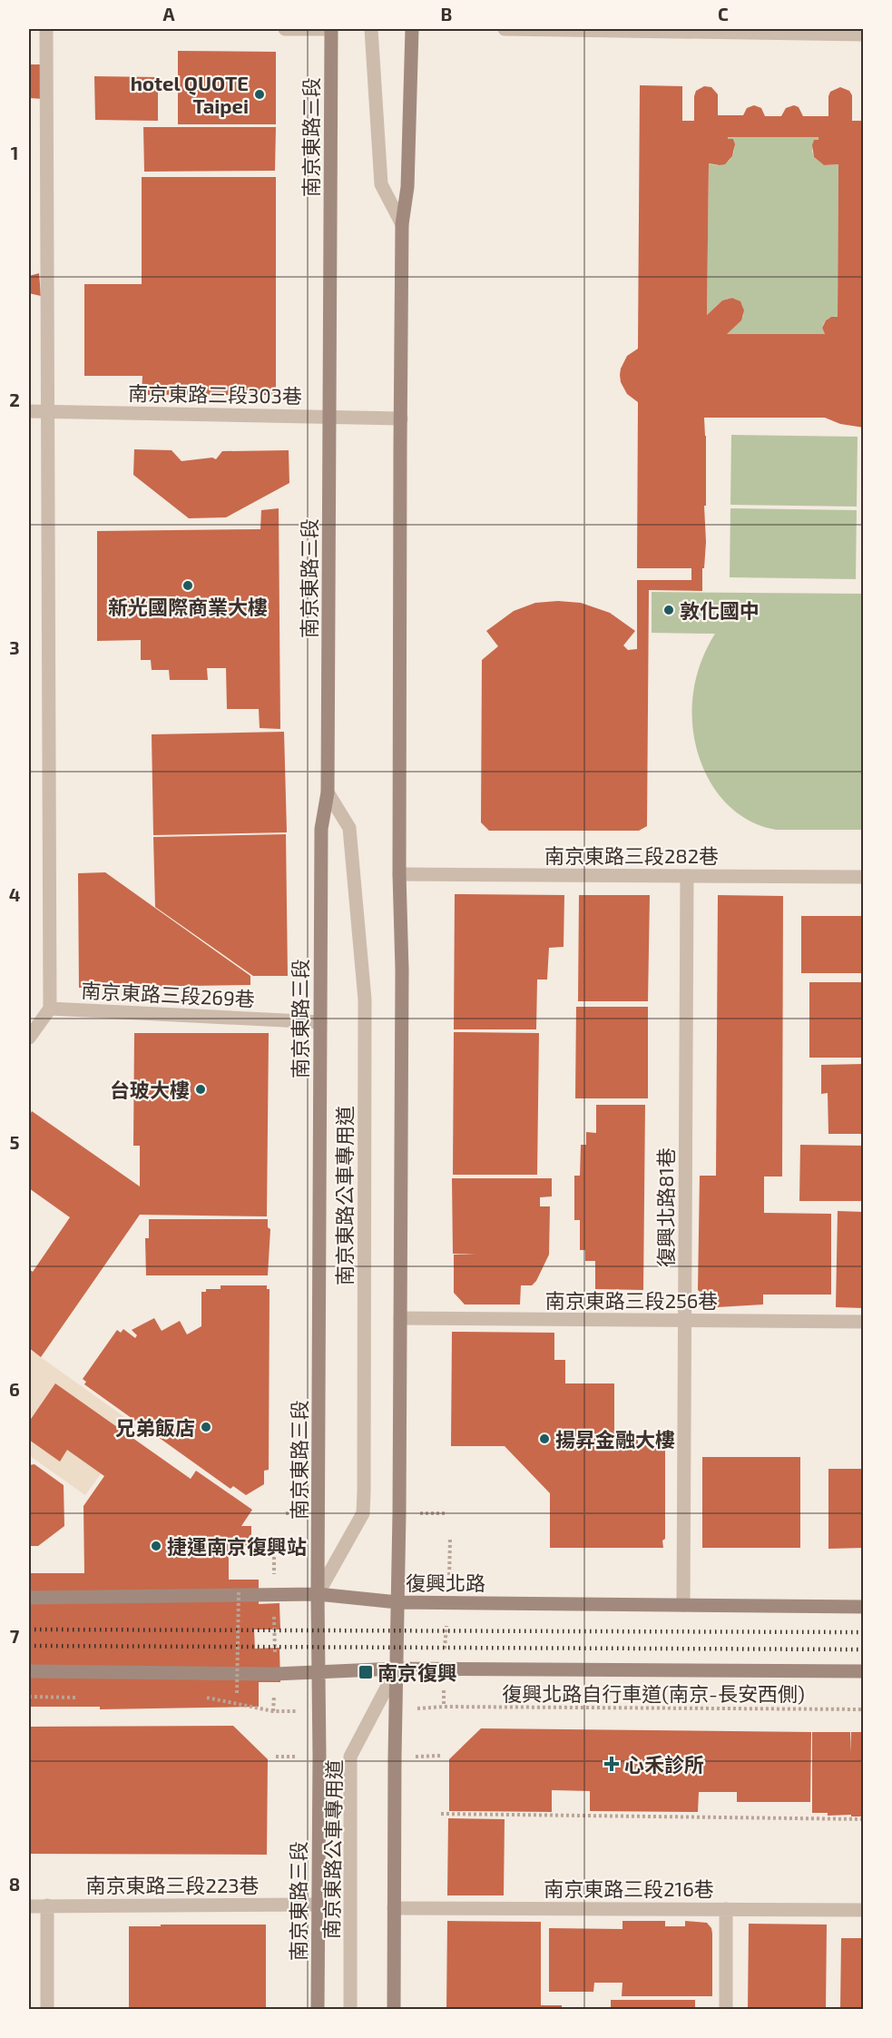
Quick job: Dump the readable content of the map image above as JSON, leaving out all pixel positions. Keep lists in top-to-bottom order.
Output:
{
  "streets": {
    "main road": ["南京東路三段", "復興北路"],
    "street": [
      "南京東路三段303巷",
      "南京東路三段282巷",
      "南京東路三段269巷",
      "南京東路公車專用道",
      "復興北路81巷",
      "南京東路三段256巷",
      "南京東路三段223巷",
      "南京東路三段216巷"
    ],
    "path": ["復興北路自行車道(南京-長安西側)"]
  },
  "crossings": [
    ["南京東路三段", "南京東路三段303巷"],
    ["南京東路三段", "南京東路三段269巷"],
    ["南京東路三段", "南京東路公車專用道"],
    ["南京東路三段", "復興北路"],
    ["南京東路三段", "南京東路三段223巷"],
    ["南京東路三段282巷", "復興北路81巷"],
    ["南京東路公車專用道", "復興北路"],
    ["復興北路81巷", "南京東路三段256巷"],
    ["復興北路81巷", "復興北路"]
  ],
  "places": {
    "other": [
      "hotel QUOTE Taipei",
      "新光國際商業大樓",
      "敦化國中",
      "台玻大樓",
      "兄弟飯店",
      "揚昇金融大樓",
      "捷運南京復興站"
    ],
    "transit": ["南京復興"],
    "health": ["心禾診所"]
  },
  "grid": {
    "columns": ["A", "B", "C"],
    "rows": [
      "1",
      "2",
      "3",
      "4",
      "5",
      "6",
      "7",
      "8"
    ]
  }
}
